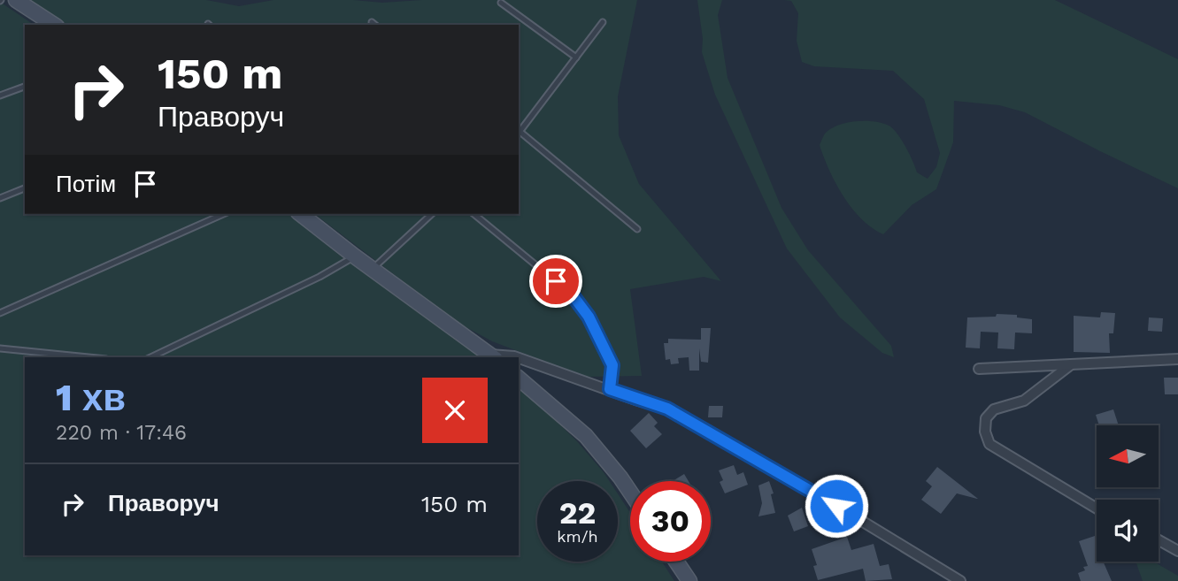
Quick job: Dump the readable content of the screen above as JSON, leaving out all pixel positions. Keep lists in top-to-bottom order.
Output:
{
  "north": "left",
  "page": {
    "turn": ["150 m", "Праворуч"],
    "then": "Потім",
    "heading": ["1 хв", "220 m · 17:46"],
    "list": [
      {
        "name": "Праворуч",
        "value": "150 m"
      }
    ],
    "speed": "22 km/h",
    "limit": "30"
  }
}
